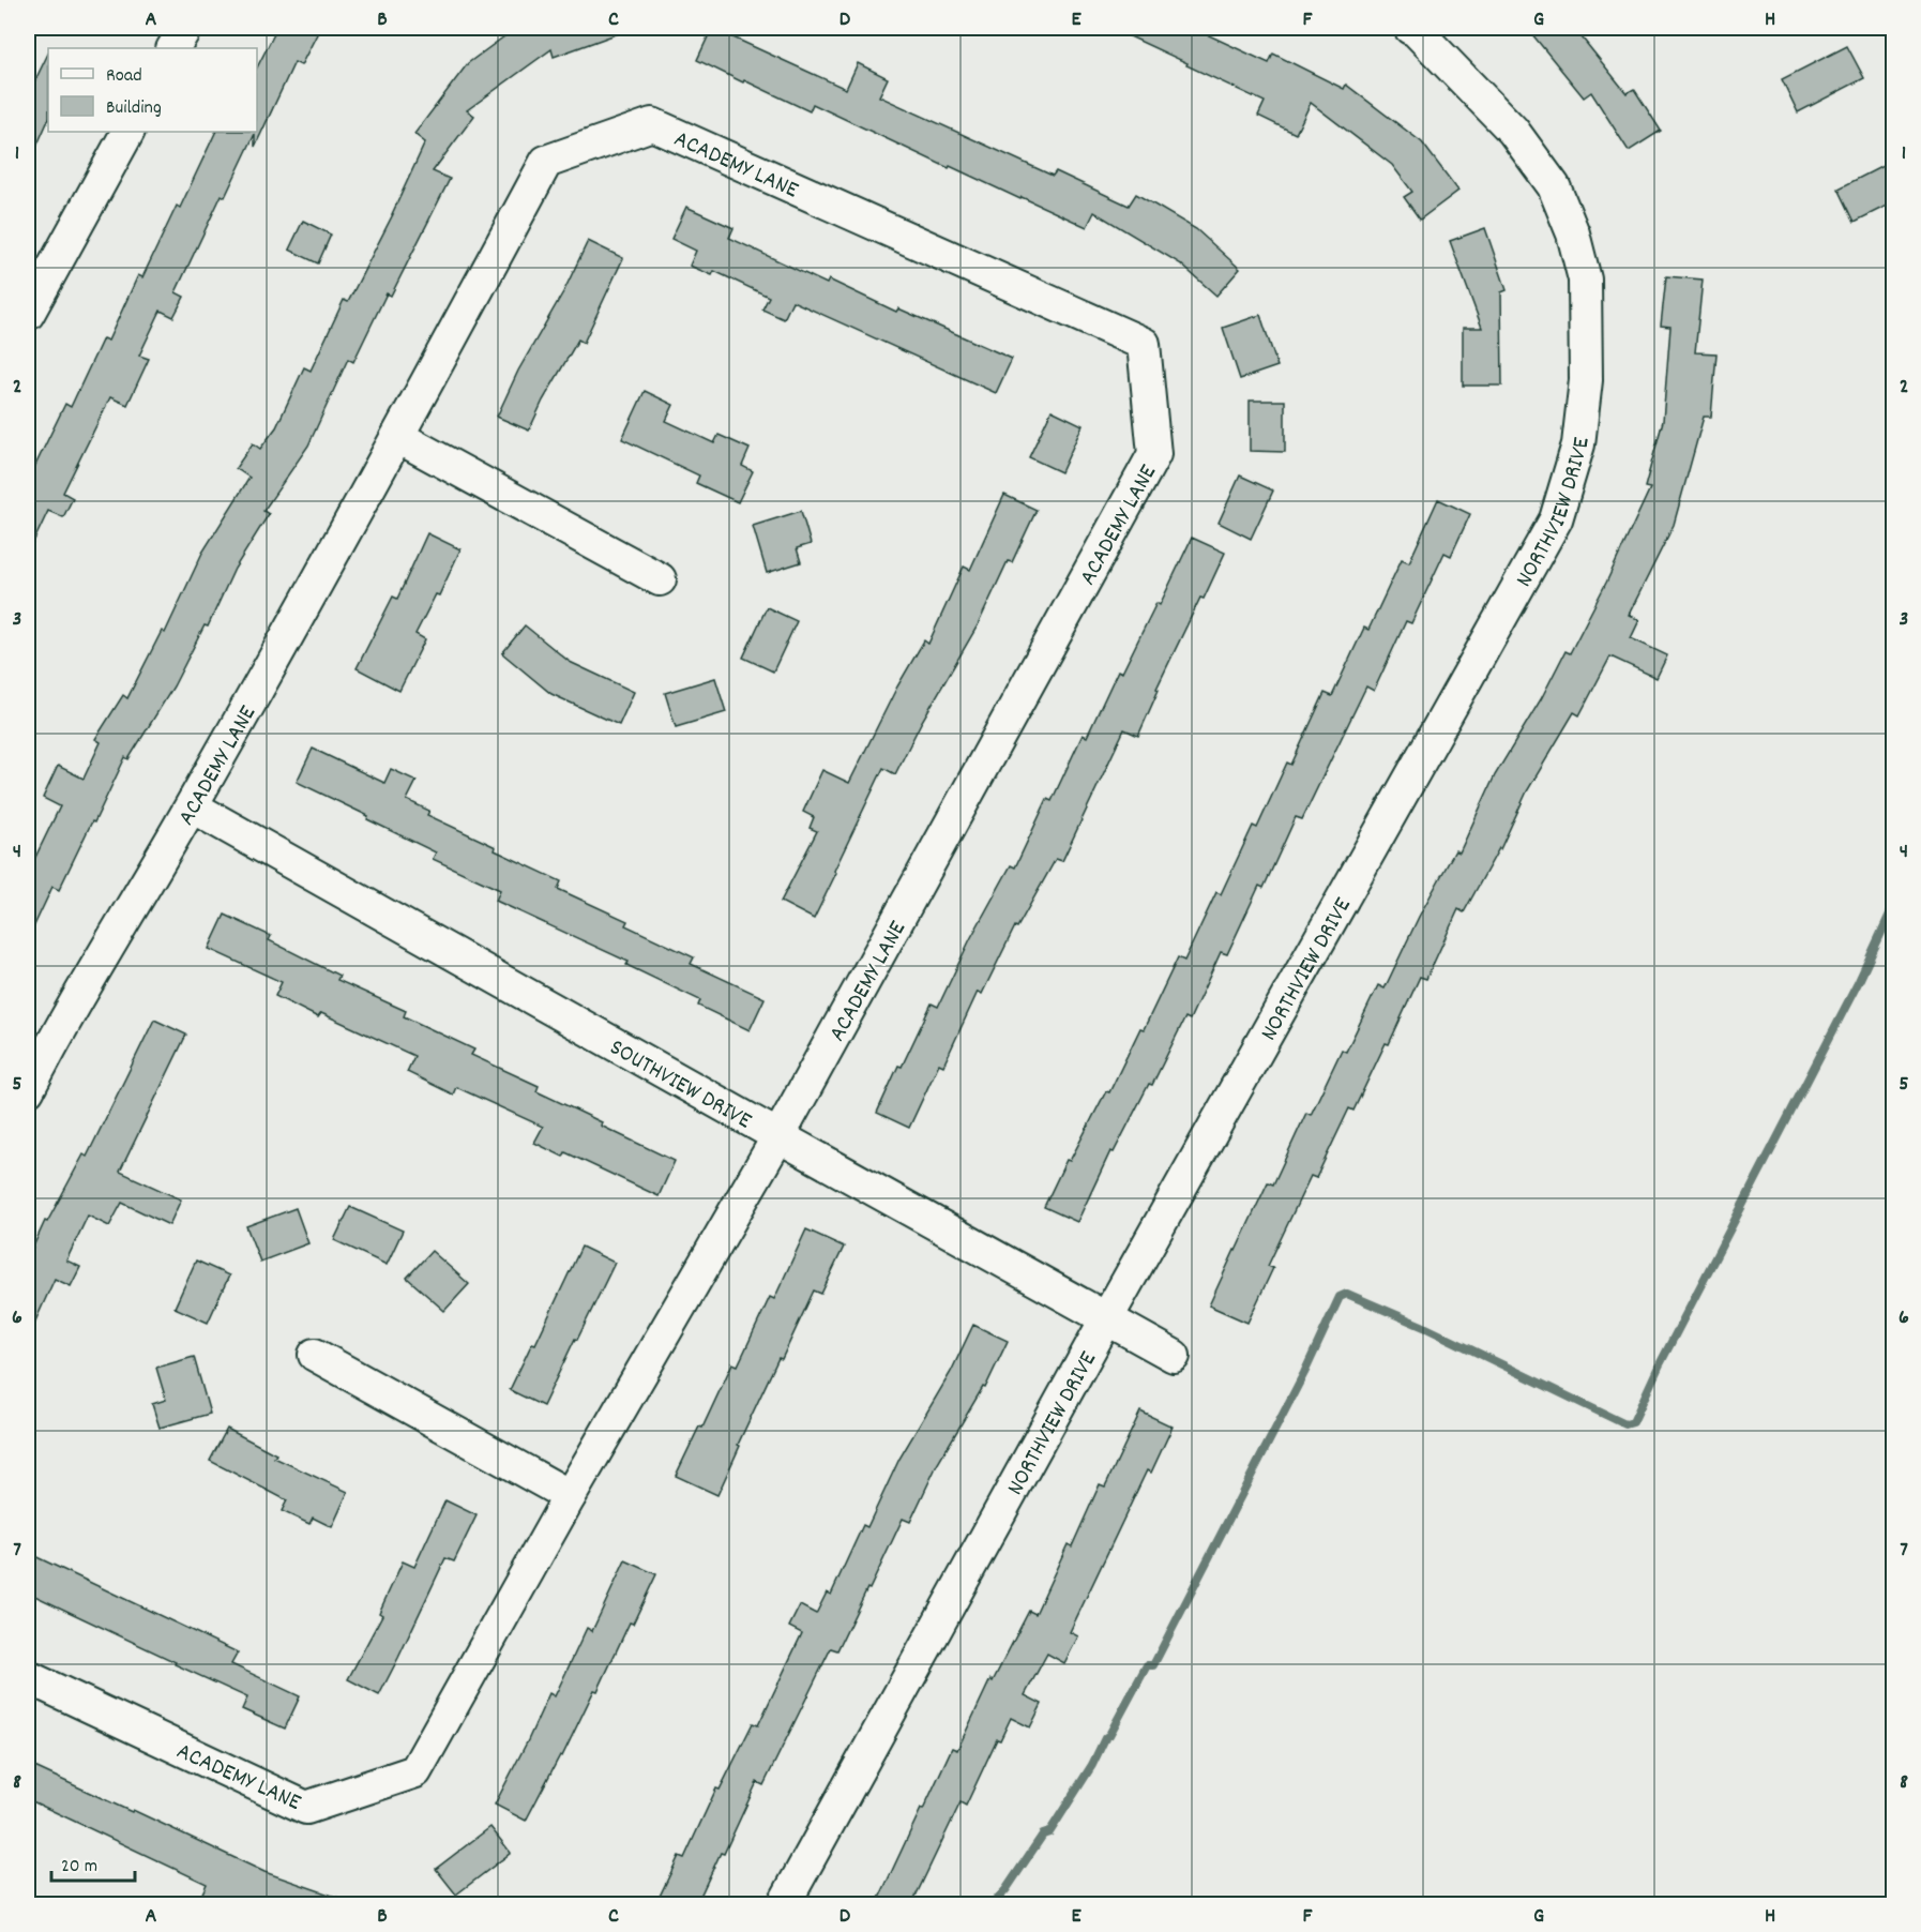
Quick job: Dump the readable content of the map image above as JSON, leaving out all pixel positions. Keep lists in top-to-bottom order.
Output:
{
  "streets": {
    "street": ["ACADEMY LANE", "NORTHVIEW DRIVE", "SOUTHVIEW DRIVE"]
  },
  "crossings": [
    ["ACADEMY LANE", "SOUTHVIEW DRIVE"],
    ["NORTHVIEW DRIVE", "SOUTHVIEW DRIVE"]
  ],
  "legend": ["Road", "Building"],
  "scale_bar": "20 m",
  "grid": {
    "columns": [
      "A",
      "B",
      "C",
      "D",
      "E",
      "F",
      "G",
      "H"
    ],
    "rows": [
      "1",
      "2",
      "3",
      "4",
      "5",
      "6",
      "7",
      "8"
    ]
  }
}
